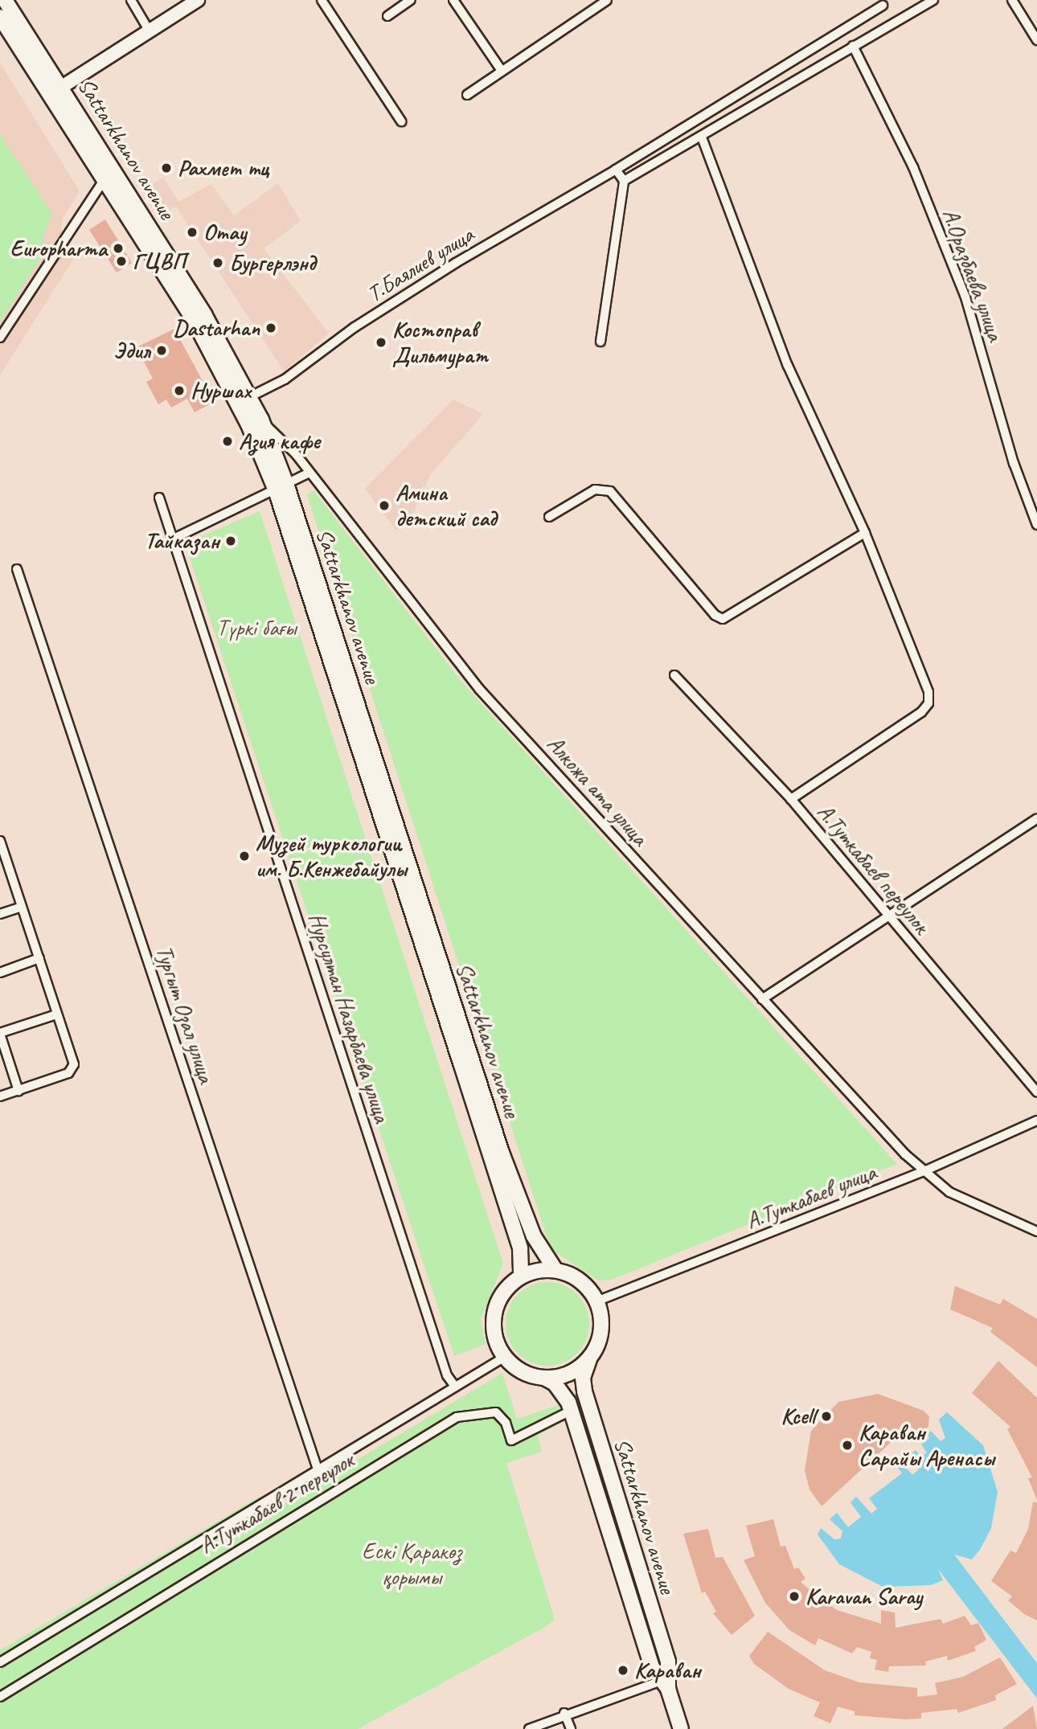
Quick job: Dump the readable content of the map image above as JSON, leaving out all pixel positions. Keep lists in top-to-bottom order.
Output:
{
  "streets": {
    "main road": ["Sattarkhanov avenue"],
    "street": [
      "Т.Баялиев улица",
      "А.Оразбаева улица",
      "Алкожа ата улица",
      "А.Туткабаев переулок",
      "Тургыт Озал улица",
      "Нурсултан Назарбаева улица",
      "А.Туткабаев улица",
      "А.Туткабаев 2 переулок"
    ]
  },
  "crossings": [
    ["Sattarkhanov avenue", "Т.Баялиев улица"],
    ["Sattarkhanov avenue", "Алкожа ата улица"],
    ["Sattarkhanov avenue", "А.Туткабаев улица"],
    ["Sattarkhanov avenue", "А.Туткабаев 2 переулок"],
    ["Алкожа ата улица", "А.Туткабаев улица"]
  ],
  "parks": ["Түркі бағы", "Ескі Қаракөз қорымы"],
  "places": [
    "Рахмет тц",
    "Отау",
    "Europharma",
    "ГЦВП",
    "Бургерлэнд",
    "Dastarhan",
    "Костоправ Дильмурат",
    "Эдил",
    "Нуршах",
    "Азия кафе",
    "Амина детский сад",
    "Тайказан",
    "Музей туркологии им. Б.Кенжебайулы",
    "Kcell",
    "Караван Сарайы Аренасы",
    "Karavan Saray",
    "Караван"
  ]
}
